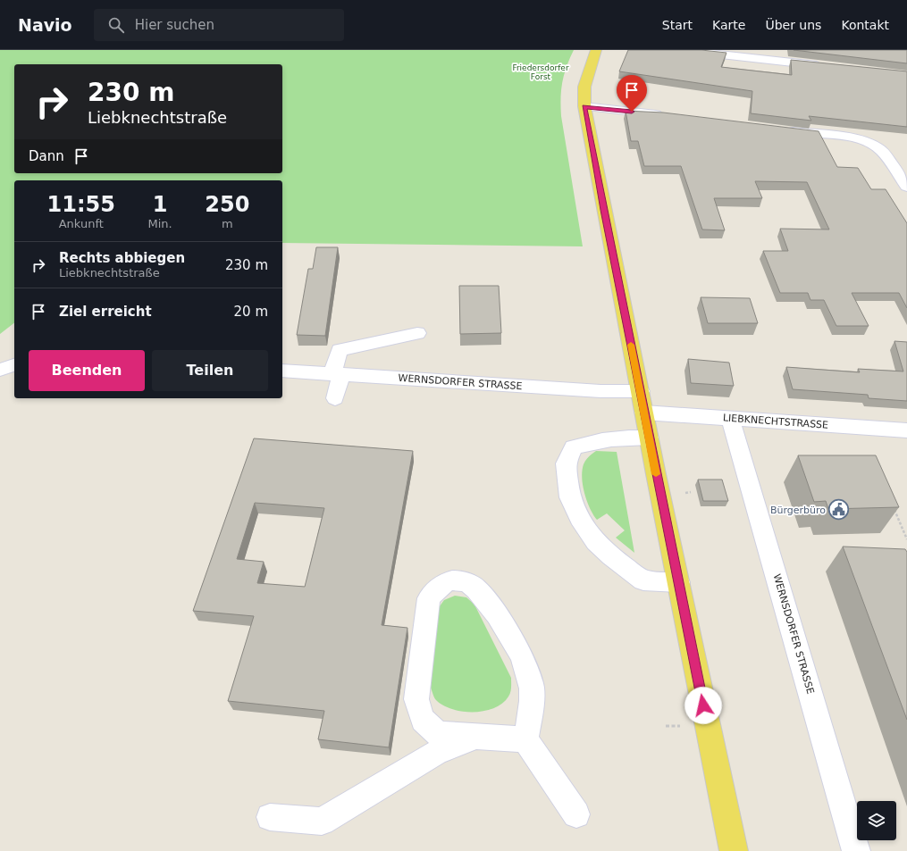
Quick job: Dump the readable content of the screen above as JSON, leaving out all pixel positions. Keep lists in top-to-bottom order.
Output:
{
  "streets": {
    "street": ["WERNSDORFER STRASSE", "LIEBKNECHTSTRASSE"]
  },
  "crossings": [
    ["WERNSDORFER STRASSE", "LIEBKNECHTSTRASSE"]
  ],
  "parks": ["Friedersdorfer Forst"],
  "places": {
    "public building": ["Bürgerbüro"]
  },
  "page": {
    "header": "Navio",
    "search": "Hier suchen",
    "nav": [
      "Start",
      "Karte",
      "Über uns",
      "Kontakt"
    ],
    "turn": ["230 m", "Liebknechtstraße"],
    "then": "Dann",
    "eta": [
      "11:55",
      "Ankunft",
      "1",
      "Min.",
      "250",
      "m"
    ],
    "list": [
      {
        "name": "Rechts abbiegen",
        "note": "Liebknechtstraße",
        "value": "230 m"
      },
      {
        "name": "Ziel erreicht",
        "value": "20 m"
      }
    ],
    "buttons": ["Beenden", "Teilen"]
  }
}
